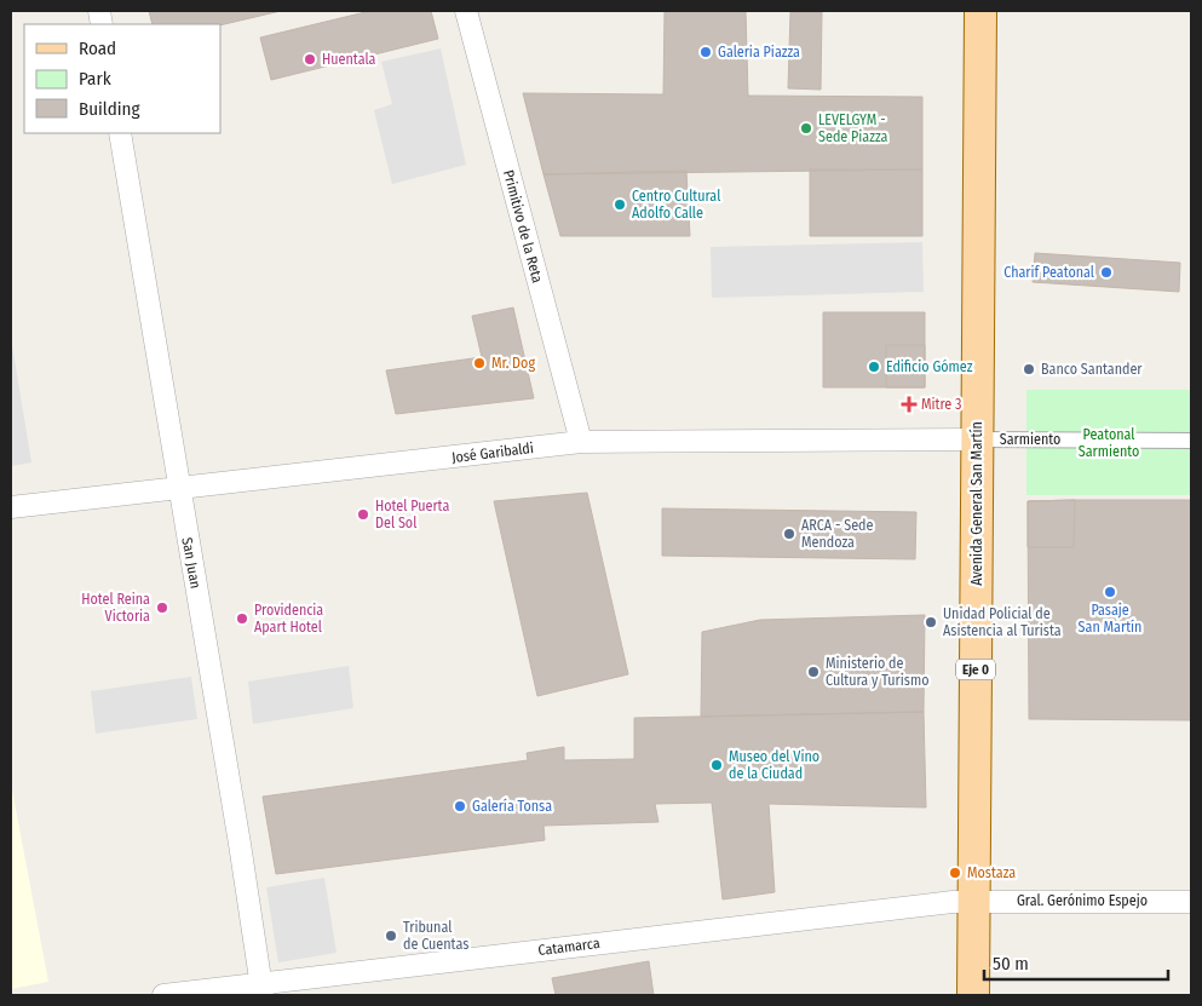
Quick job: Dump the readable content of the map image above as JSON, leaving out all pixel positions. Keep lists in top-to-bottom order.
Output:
{
  "streets": {
    "main road": ["Avenida General San Martín", "Eje 0"],
    "street": [
      "Primitivo de la Reta",
      "Sarmiento",
      "José Garibaldi",
      "San Juan",
      "Gral. Gerónimo Espejo",
      "Catamarca"
    ]
  },
  "crossings": [
    ["Primitivo de la Reta", "José Garibaldi"],
    ["Sarmiento", "José Garibaldi"],
    ["Sarmiento", "Avenida General San Martín"],
    ["José Garibaldi", "Avenida General San Martín"],
    ["José Garibaldi", "San Juan"],
    ["Avenida General San Martín", "Gral. Gerónimo Espejo"],
    ["Avenida General San Martín", "Catamarca"],
    ["San Juan", "Catamarca"],
    ["Gral. Gerónimo Espejo", "Catamarca"]
  ],
  "parks": ["Peatonal Sarmiento"],
  "places": {
    "other": [
      "Galeria Piazza",
      "Huentala",
      "LEVELGYM - Sede Piazza",
      "Centro Cultural Adolfo Calle",
      "Charif Peatonal",
      "Mr. Dog",
      "Edificio Gómez",
      "Banco Santander",
      "Hotel Puerta Del Sol",
      "ARCA - Sede Mendoza",
      "Pasaje San Martín",
      "Hotel Reina Victoria",
      "Providencia Apart Hotel",
      "Unidad Policial de Asistencia al Turista",
      "Ministerio de Cultura y Turismo",
      "Museo del Vino de la Ciudad",
      "Galería Tonsa",
      "Mostaza",
      "Tribunal de Cuentas"
    ],
    "health": ["Mitre 3"]
  },
  "legend": ["Road", "Park", "Building"],
  "scale_bar": "50 m"
}
